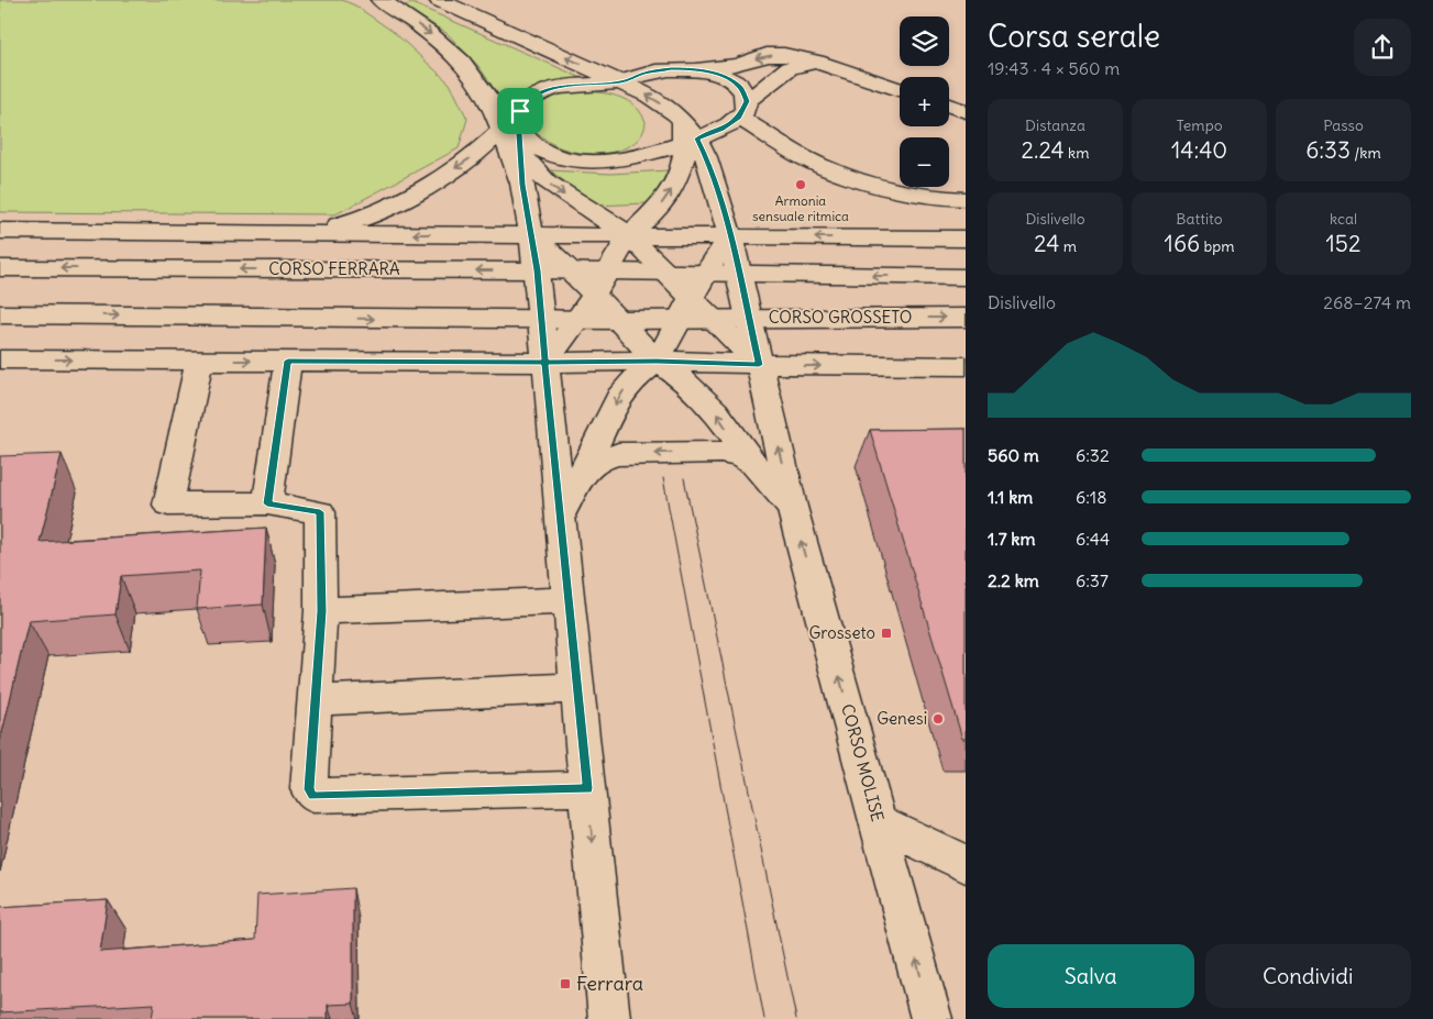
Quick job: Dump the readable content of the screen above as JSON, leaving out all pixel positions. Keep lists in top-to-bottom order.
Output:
{
  "streets": {
    "street": ["CORSO FERRARA", "CORSO GROSSETO", "CORSO MOLISE"]
  },
  "crossings": [
    ["CORSO FERRARA", "CORSO MOLISE"],
    ["CORSO GROSSETO", "CORSO MOLISE"]
  ],
  "places": {
    "other": ["Armonia sensuale ritmica", "Genesi"],
    "transit": ["Grosseto", "Ferrara"]
  },
  "page": {
    "heading": ["Corsa serale", "19:43 · 4 × 560 m"],
    "map_buttons": ["+", "−"],
    "stats": [
      ["Distanza", "2.24 km"],
      ["Tempo", "14:40"],
      ["Passo", "6:33 /km"],
      ["Dislivello", "24 m"],
      ["Battito", "166 bpm"],
      ["kcal", "152"]
    ],
    "chart": ["Dislivello", "268–274 m"],
    "list": [
      {
        "name": "560 m",
        "note": "6:32"
      },
      {
        "name": "1.1 km",
        "note": "6:18"
      },
      {
        "name": "1.7 km",
        "note": "6:44"
      },
      {
        "name": "2.2 km",
        "note": "6:37"
      }
    ],
    "buttons": ["Salva", "Condividi"]
  }
}
